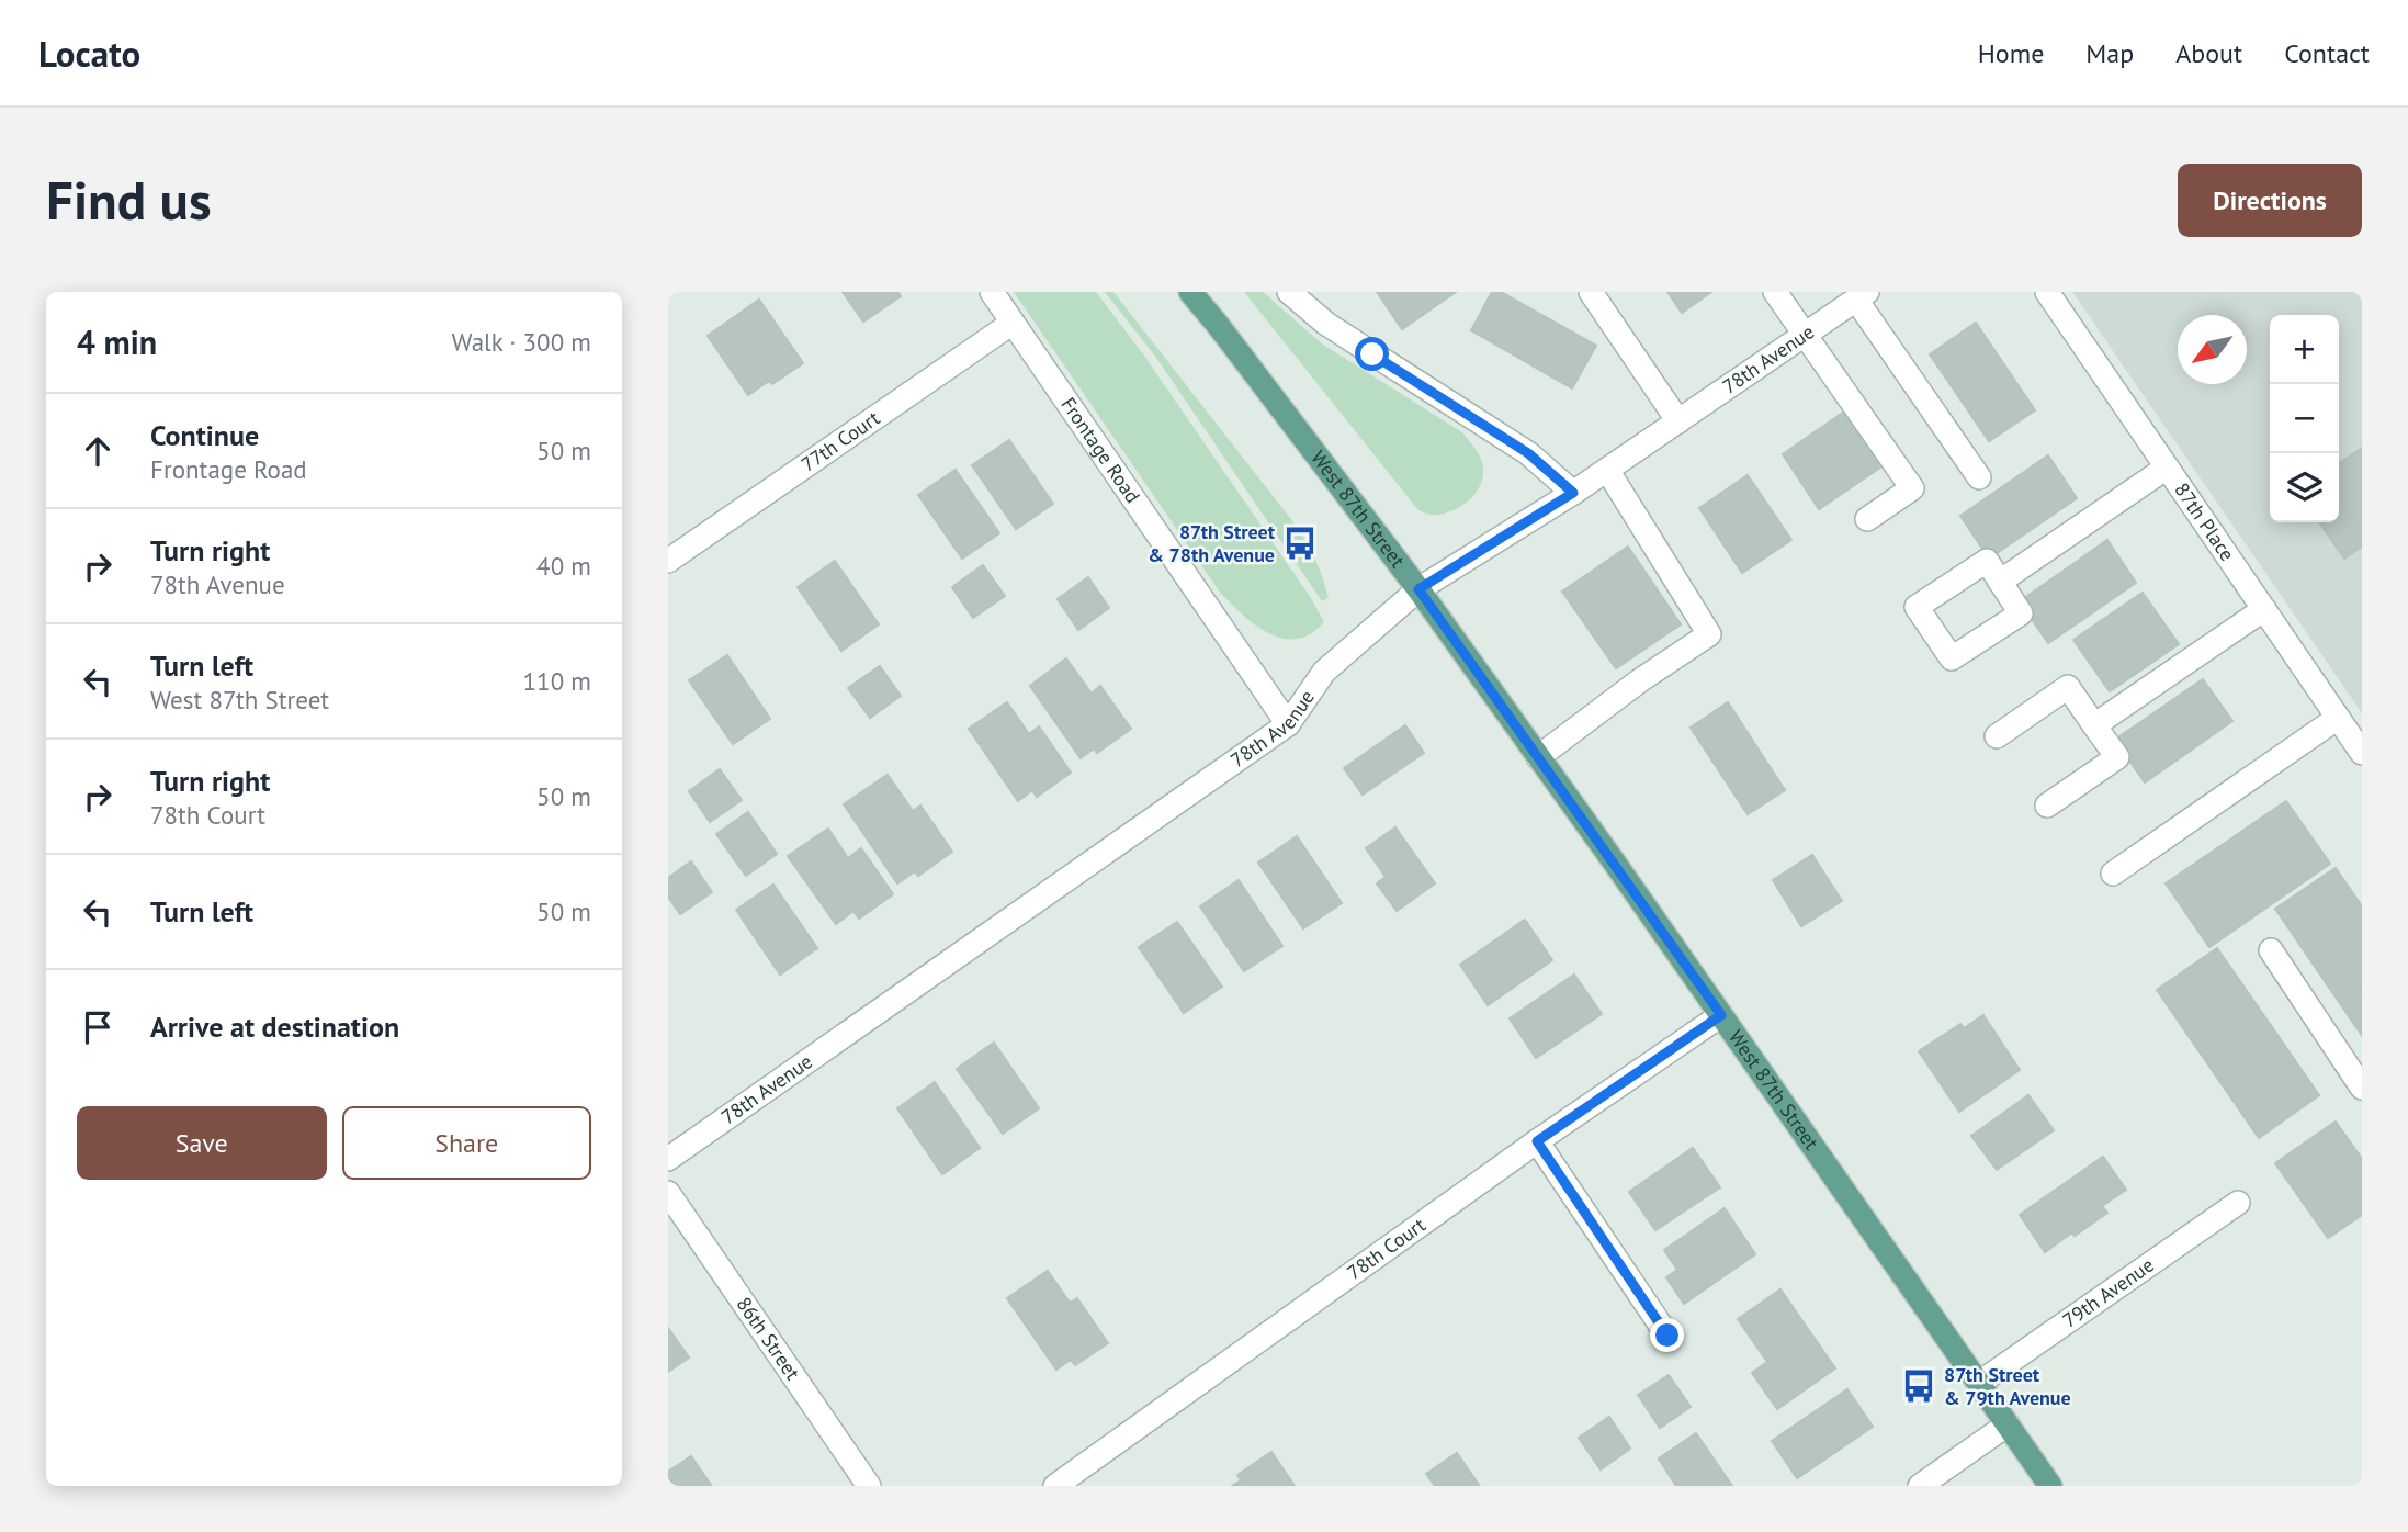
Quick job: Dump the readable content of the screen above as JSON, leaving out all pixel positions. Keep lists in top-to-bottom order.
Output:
{
  "streets": {
    "main road": ["West 87th Street"],
    "street": [
      "78th Avenue",
      "77th Court",
      "Frontage Road",
      "87th Place",
      "78th Court",
      "79th Avenue",
      "86th Street"
    ]
  },
  "crossings": [
    ["78th Avenue", "Frontage Road"],
    ["78th Avenue", "West 87th Street"],
    ["77th Court", "Frontage Road"],
    ["West 87th Street", "78th Court"],
    ["West 87th Street", "79th Avenue"]
  ],
  "places": {
    "bus stop": ["87th Street & 78th Avenue", "87th Street & 79th Avenue"]
  },
  "north": "bottom left",
  "page": {
    "header": "Locato",
    "nav": [
      "Home",
      "Map",
      "About",
      "Contact"
    ],
    "buttons": [
      "Directions",
      ["Save", "Share"]
    ],
    "title": "Find us",
    "heading": ["4 min", "Walk · 300 m"],
    "map_buttons": ["+", "−"],
    "list": [
      ["Continue", "Frontage Road", "50 m"],
      ["Turn right", "78th Avenue", "40 m"],
      ["Turn left", "West 87th Street", "110 m"],
      ["Turn right", "78th Court", "50 m"],
      ["Turn left", "50 m"],
      "Arrive at destination"
    ]
  }
}
